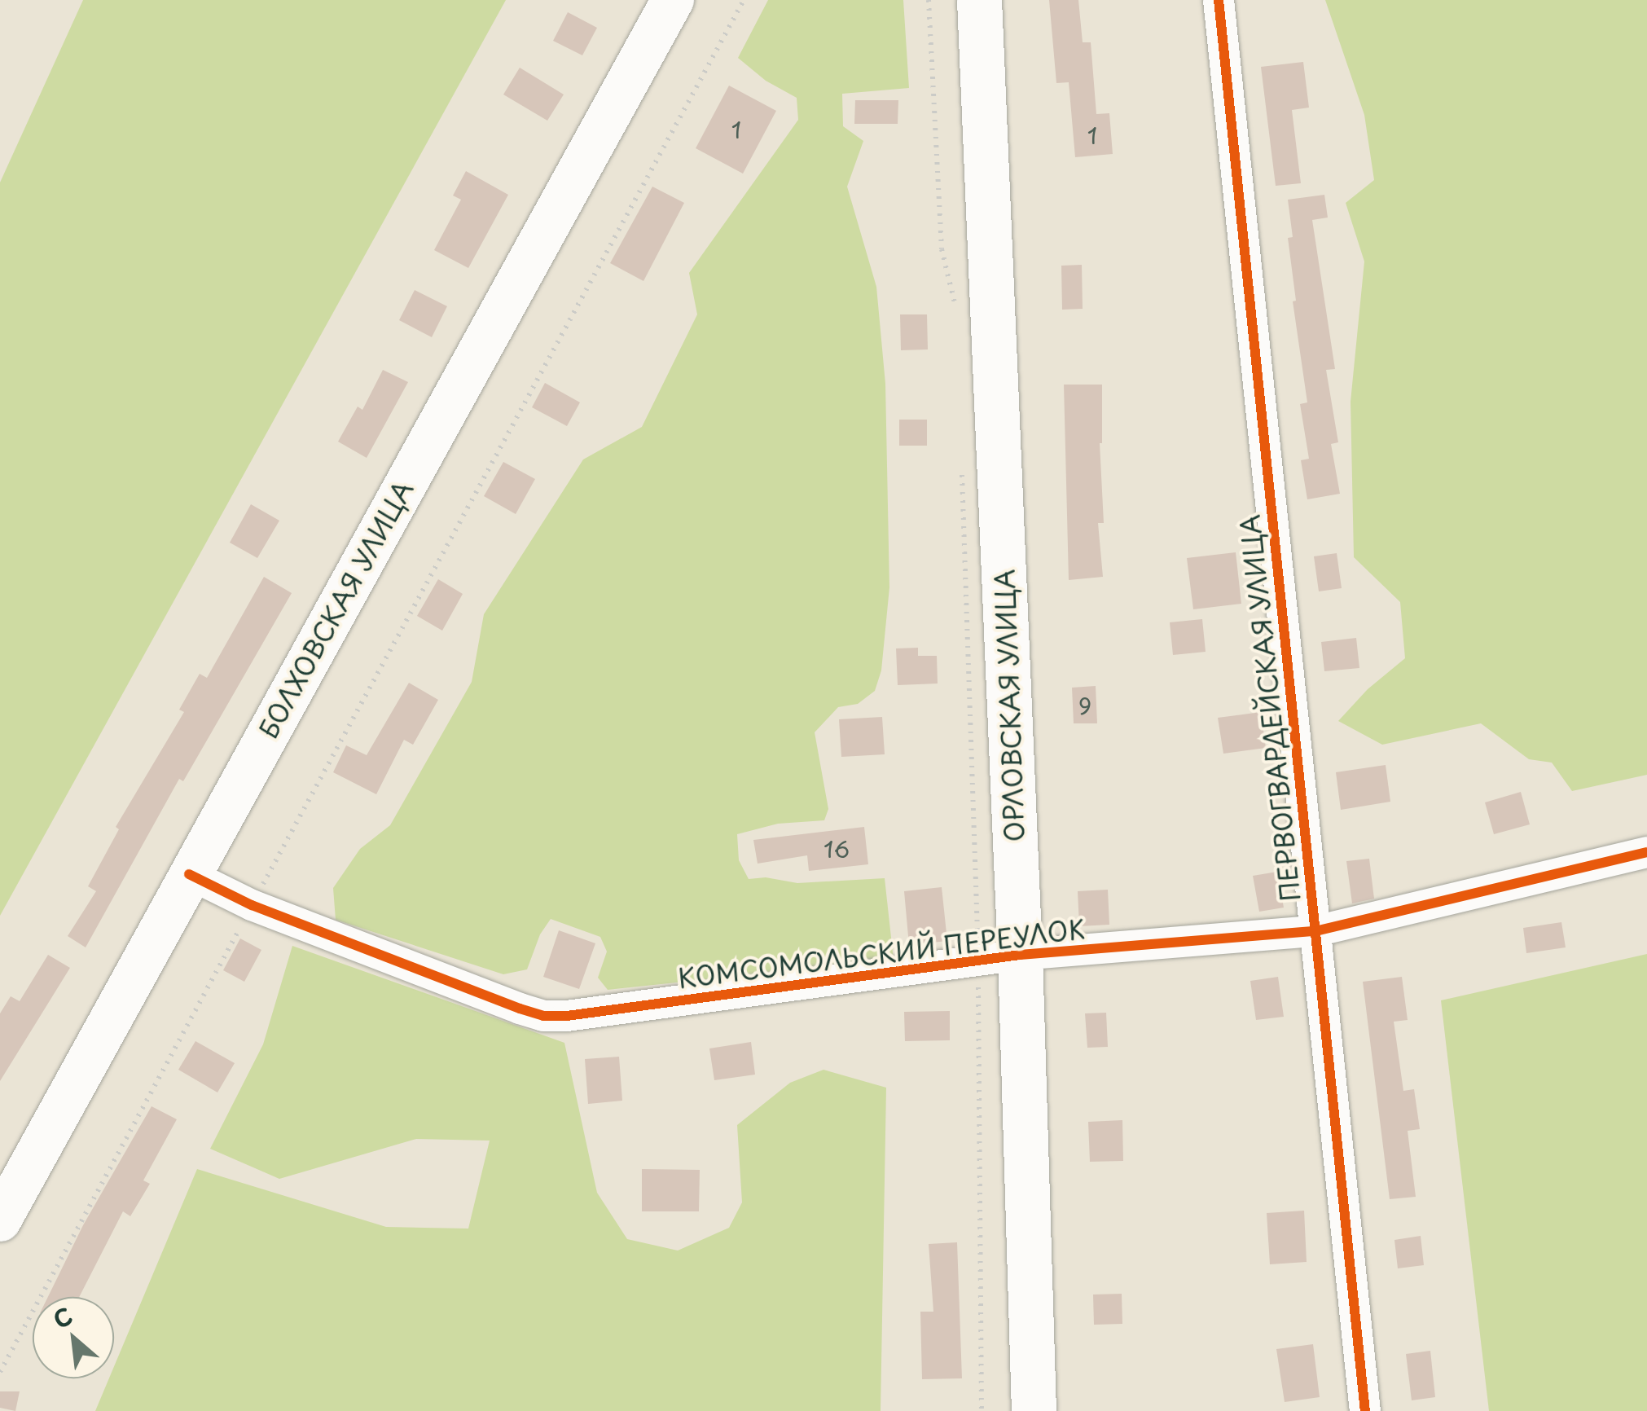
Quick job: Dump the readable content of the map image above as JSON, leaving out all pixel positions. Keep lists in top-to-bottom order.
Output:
{
  "streets": {
    "main road": ["БОЛХОВСКАЯ УЛИЦА", "ОРЛОВСКАЯ УЛИЦА"],
    "street": ["ПЕРВОГВАРДЕЙСКАЯ УЛИЦА", "КОМСОМОЛЬСКИЙ ПЕРЕУЛОК"]
  },
  "crossings": [
    ["БОЛХОВСКАЯ УЛИЦА", "КОМСОМОЛЬСКИЙ ПЕРЕУЛОК"],
    ["ОРЛОВСКАЯ УЛИЦА", "КОМСОМОЛЬСКИЙ ПЕРЕУЛОК"],
    ["ПЕРВОГВАРДЕЙСКАЯ УЛИЦА", "КОМСОМОЛЬСКИЙ ПЕРЕУЛОК"]
  ],
  "house_numbers": [
    "1",
    "1",
    "9",
    "16"
  ],
  "north": "top left"
}
